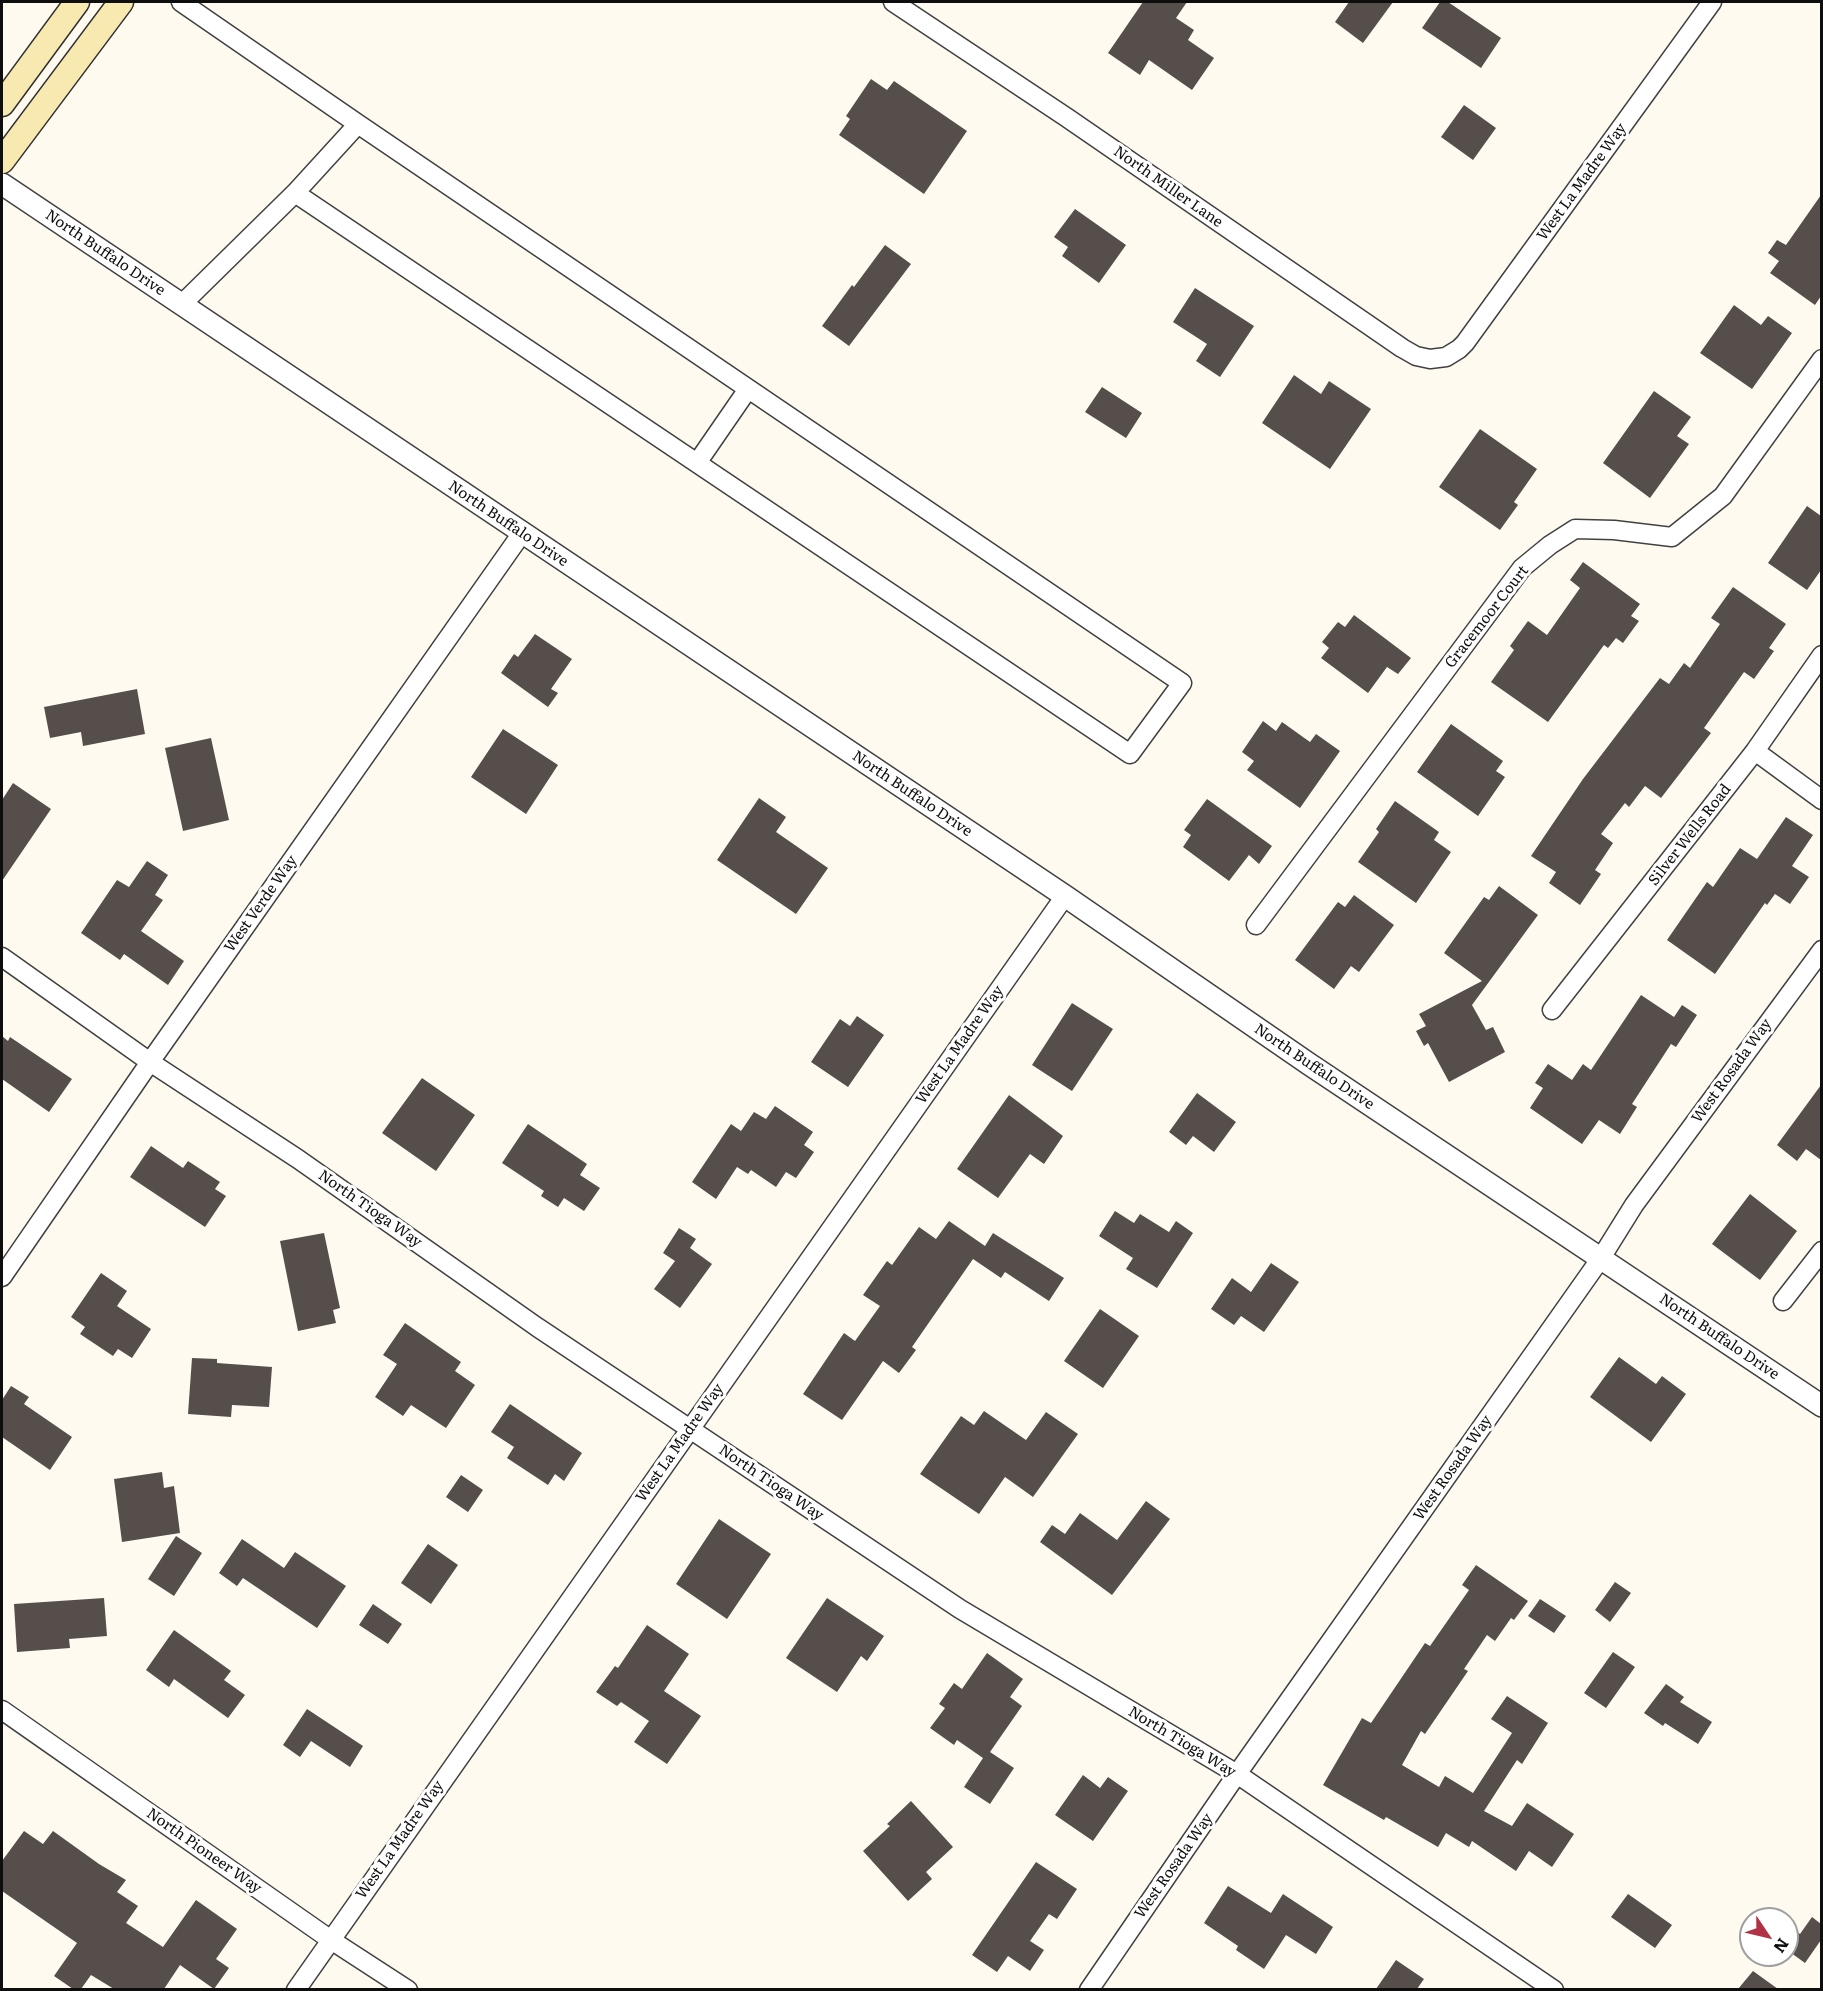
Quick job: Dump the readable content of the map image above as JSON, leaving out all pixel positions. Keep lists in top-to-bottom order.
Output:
{
  "streets": {
    "street": [
      "West La Madre Way",
      "North Miller Lane",
      "North Buffalo Drive",
      "Gracemoor Court",
      "Silver Wells Road",
      "West Verde Way",
      "West Rosada Way",
      "North Tioga Way",
      "North Pioneer Way"
    ]
  },
  "crossings": [
    ["West La Madre Way", "North Miller Lane"],
    ["West La Madre Way", "North Buffalo Drive"],
    ["West La Madre Way", "North Tioga Way"],
    ["West La Madre Way", "North Pioneer Way"],
    ["North Buffalo Drive", "West Verde Way"],
    ["North Buffalo Drive", "West Rosada Way"],
    ["West Verde Way", "North Tioga Way"],
    ["West Rosada Way", "North Tioga Way"]
  ],
  "north": "bottom right"
}
